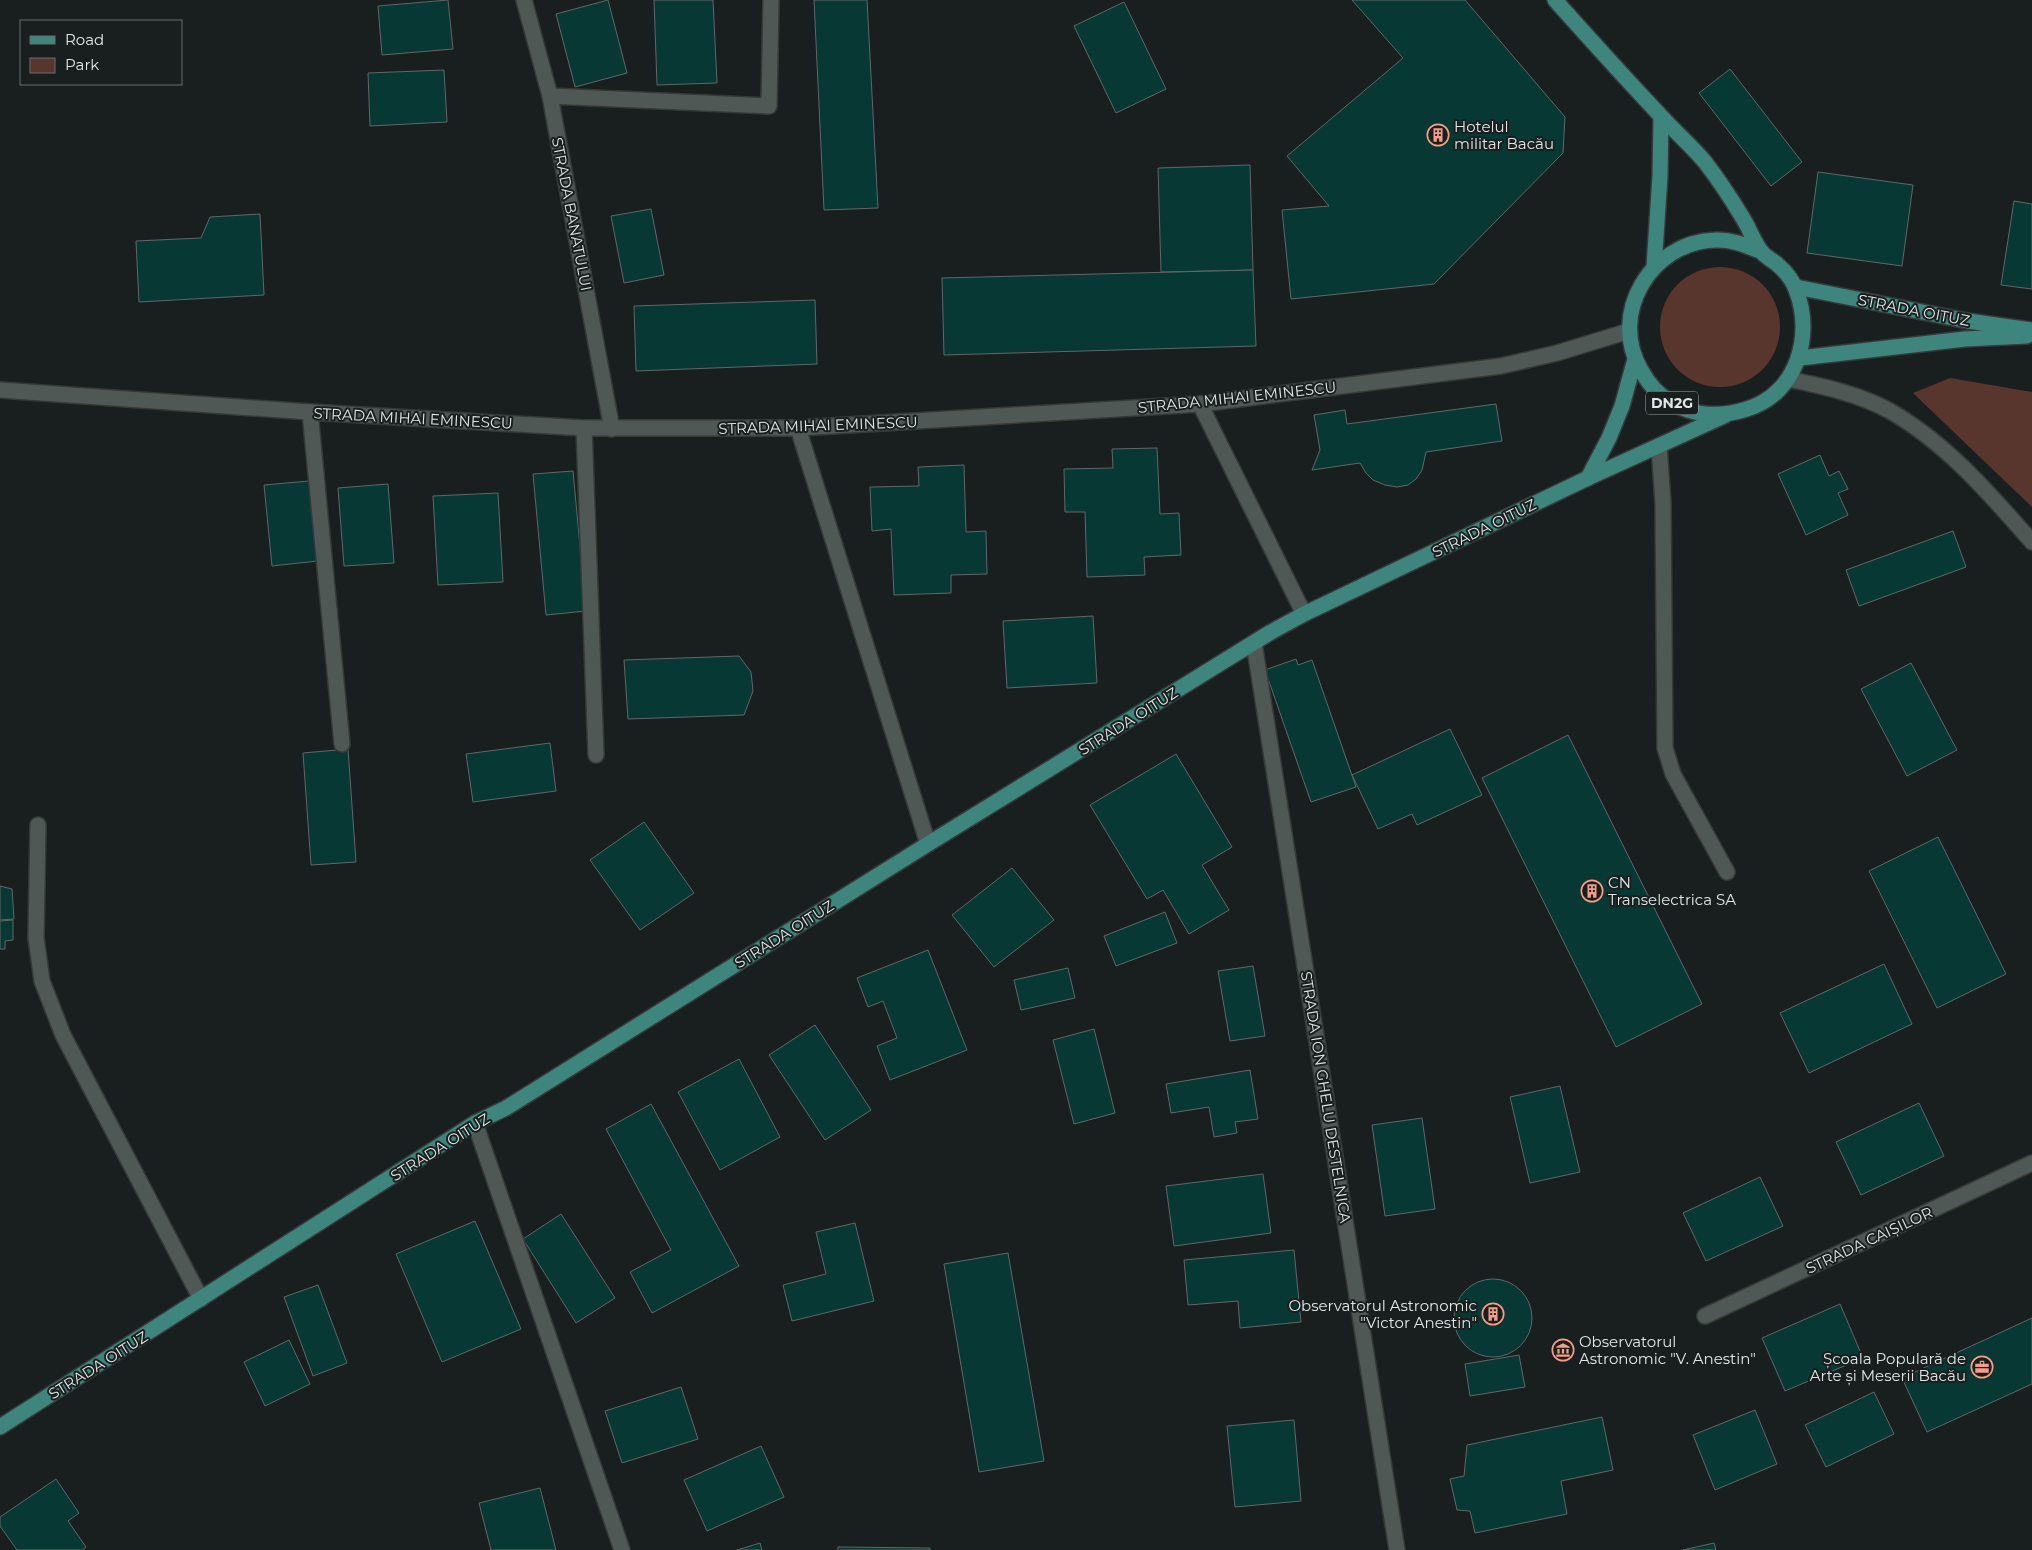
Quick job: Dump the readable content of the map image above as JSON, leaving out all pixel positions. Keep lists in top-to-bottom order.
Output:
{
  "streets": {
    "main road": ["STRADA OITUZ", "DN2G"],
    "street": [
      "STRADA BANATULUI",
      "STRADA MIHAI EMINESCU",
      "STRADA ION GHELU DESTELNICA",
      "STRADA CAIȘILOR"
    ]
  },
  "crossings": [
    ["STRADA BANATULUI", "STRADA MIHAI EMINESCU"],
    ["STRADA OITUZ", "STRADA MIHAI EMINESCU"],
    ["STRADA OITUZ", "DN2G"],
    ["STRADA OITUZ", "STRADA ION GHELU DESTELNICA"],
    ["STRADA MIHAI EMINESCU", "DN2G"]
  ],
  "places": {
    "building": ["Hotelul militar Bacău", "CN Transelectrica SA", "Observatorul Astronomic \"Victor Anestin\""],
    "museum": ["Observatorul Astronomic \"V. Anestin\""],
    "office": ["Școala Populară de Arte și Meserii Bacău"]
  },
  "legend": ["Road", "Park"]
}
